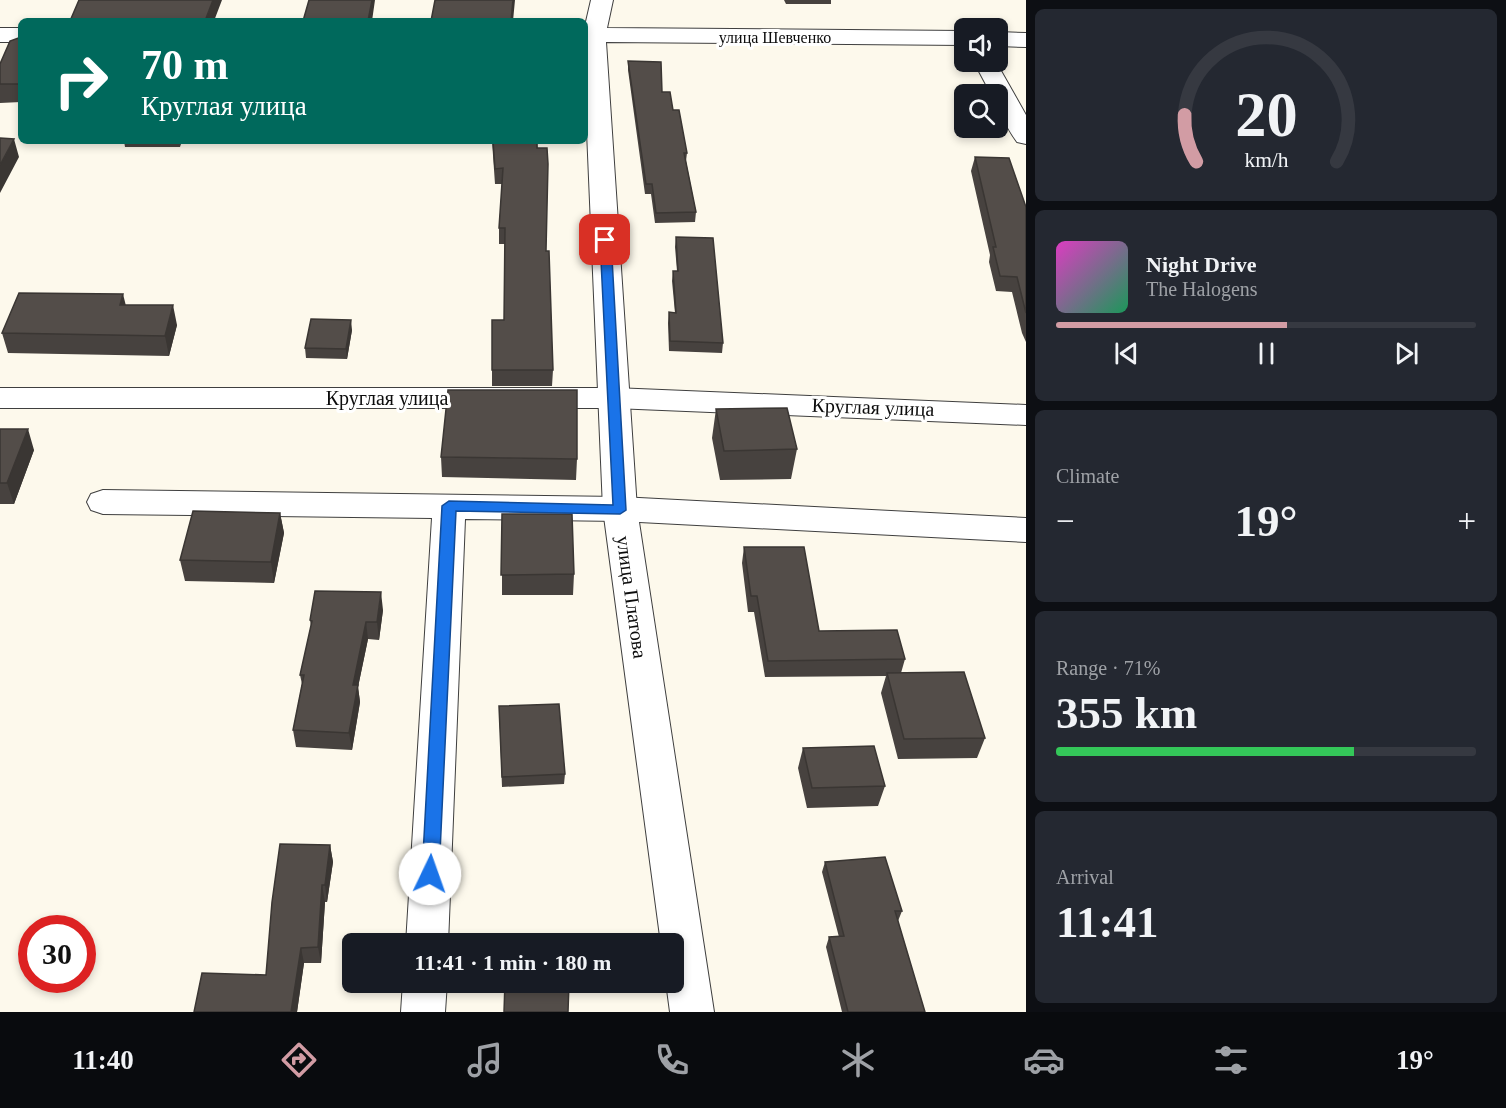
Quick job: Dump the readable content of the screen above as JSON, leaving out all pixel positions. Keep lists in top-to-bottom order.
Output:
{
  "streets": {
    "street": ["улица Шевченко", "Круглая улица", "улица Платова"]
  },
  "crossings": [
    ["улица Шевченко", "улица Платова"],
    ["Круглая улица", "улица Платова"]
  ],
  "page": {
    "turn": ["70 m", "Круглая улица"],
    "song": ["Night Drive", "The Halogens"],
    "tile": [
      "Climate",
      ["Range · 71%", "355 km"],
      ["Arrival", "11:41"]
    ],
    "heat": ["−", "19°", "+"],
    "limit": "30",
    "trip": "11:41 · 1 min · 180 m",
    "tabs": ["11:40", "19°"],
    "gauge": ["20", "km/h"]
  }
}
